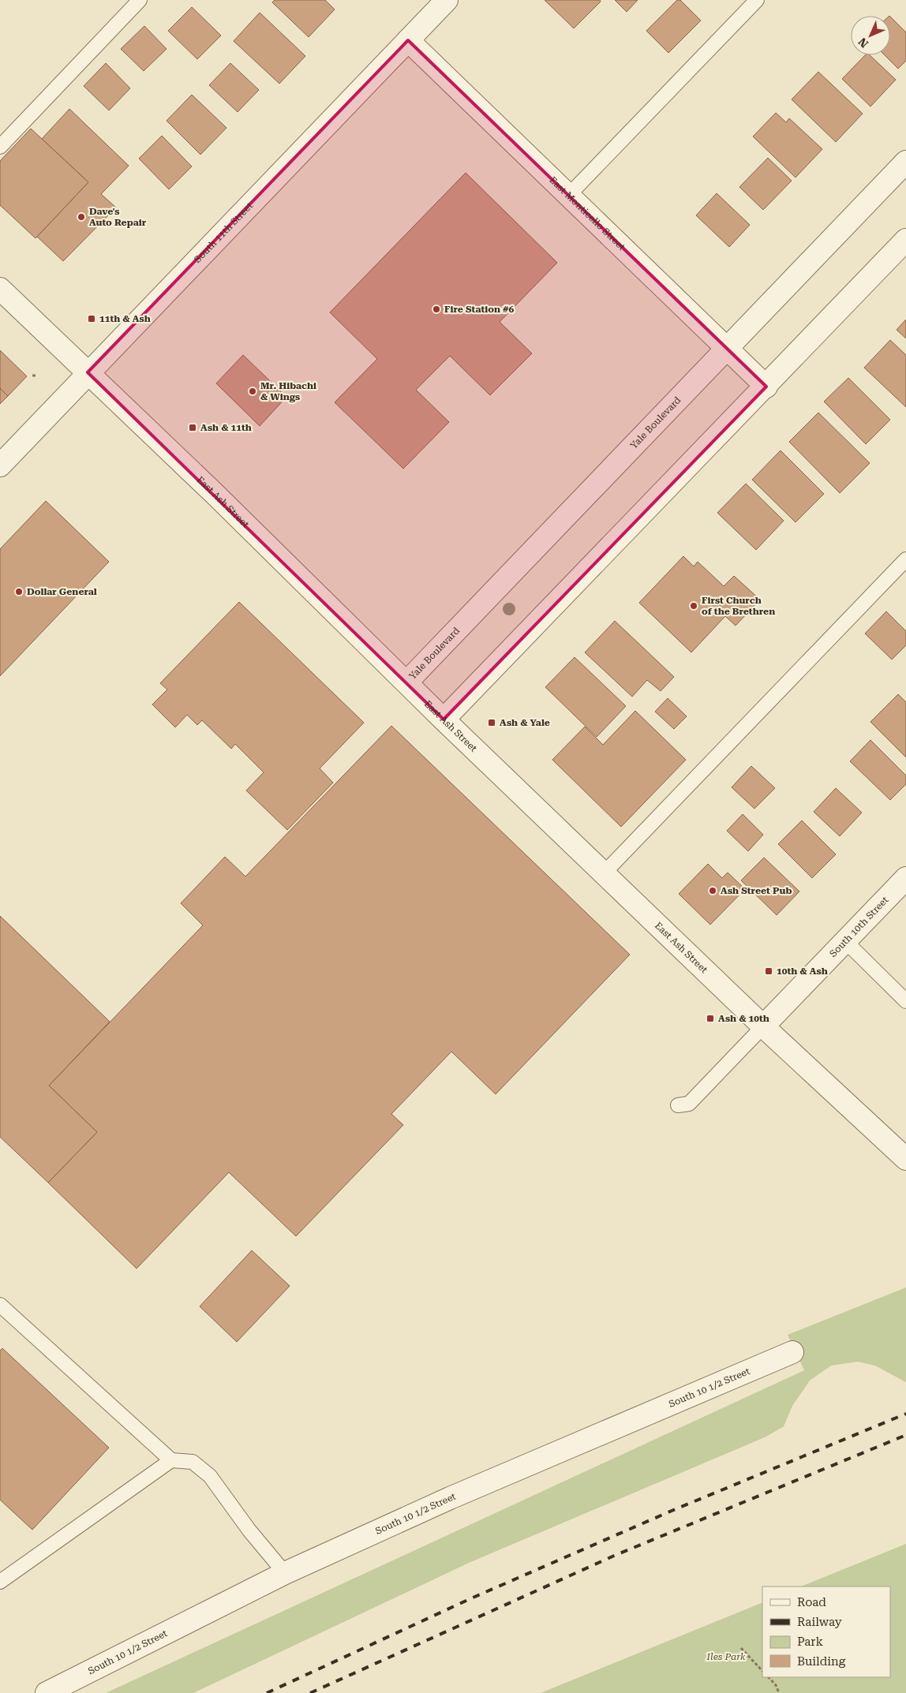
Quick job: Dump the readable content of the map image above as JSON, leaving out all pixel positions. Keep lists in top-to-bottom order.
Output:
{
  "streets": {
    "street": [
      "East Monticello Street",
      "South 11th Street",
      "Yale Boulevard",
      "East Ash Street",
      "South 10th Street",
      "South 10 1/2 Street"
    ]
  },
  "crossings": [
    ["East Monticello Street", "South 11th Street"],
    ["East Monticello Street", "Yale Boulevard"],
    ["South 11th Street", "East Ash Street"],
    ["Yale Boulevard", "East Ash Street"],
    ["East Ash Street", "South 10th Street"]
  ],
  "parks": ["Iles Park"],
  "places": {
    "other": [
      "Dave's Auto Repair",
      "Fire Station #6",
      "Mr. Hibachi & Wings",
      "Dollar General",
      "First Church of the Brethren",
      "Ash Street Pub"
    ],
    "transit": [
      "11th & Ash",
      "Ash & 11th",
      "Ash & Yale",
      "10th & Ash",
      "Ash & 10th"
    ]
  },
  "legend": [
    "Road",
    "Railway",
    "Park",
    "Building"
  ],
  "north": "bottom left"
}
